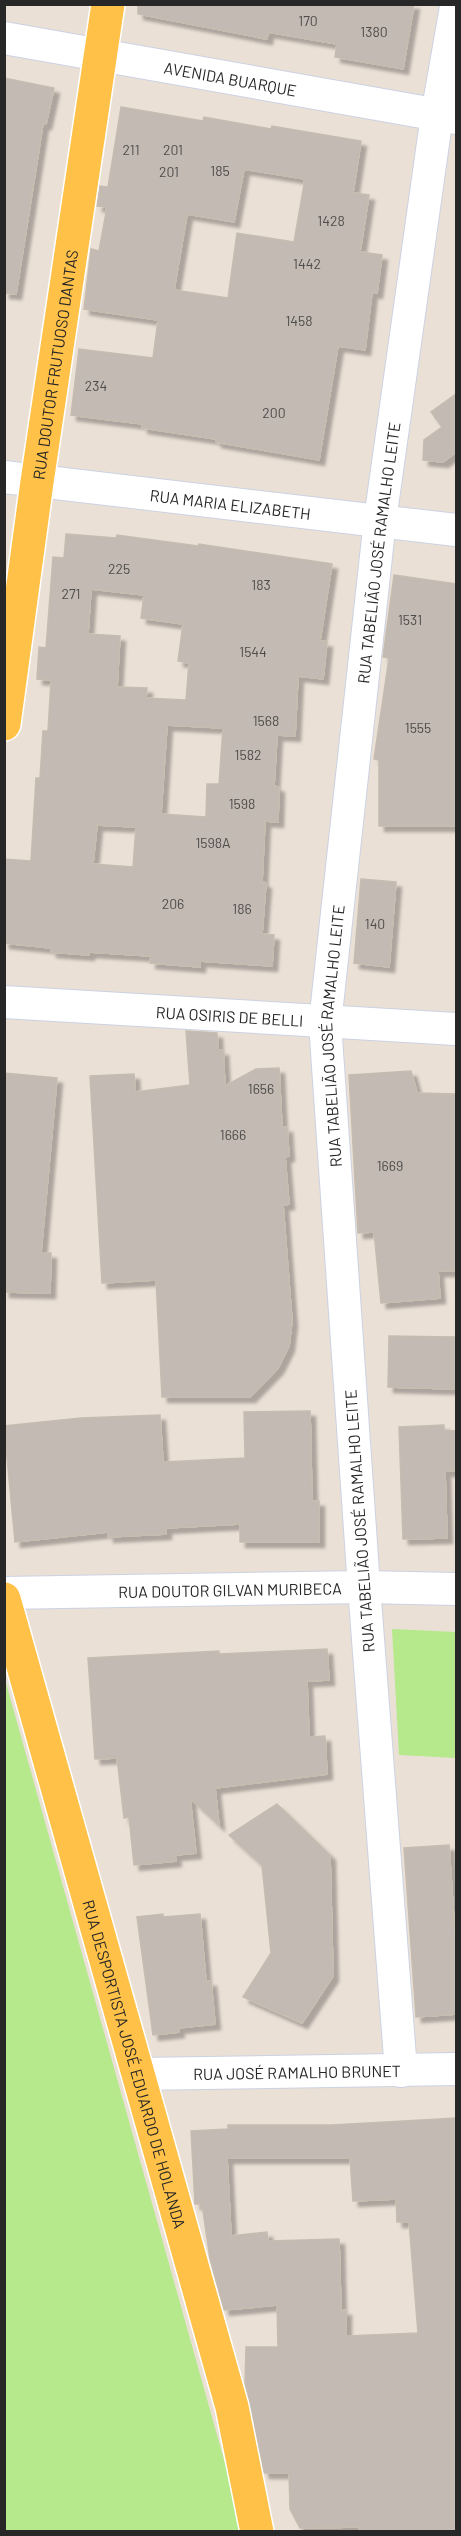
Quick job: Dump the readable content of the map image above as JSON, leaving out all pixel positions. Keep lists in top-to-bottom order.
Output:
{
  "streets": {
    "main road": ["RUA DOUTOR FRUTUOSO DANTAS", "RUA DESPORTISTA JOSÉ EDUARDO DE HOLANDA"],
    "street": [
      "AVENIDA BUARQUE",
      "RUA MARIA ELIZABETH",
      "RUA TABELIÃO JOSÉ RAMALHO LEITE",
      "RUA OSIRIS DE BELLI",
      "RUA DOUTOR GILVAN MURIBECA",
      "RUA JOSÉ RAMALHO BRUNET"
    ]
  },
  "crossings": [
    ["AVENIDA BUARQUE", "RUA DOUTOR FRUTUOSO DANTAS"],
    ["AVENIDA BUARQUE", "RUA TABELIÃO JOSÉ RAMALHO LEITE"],
    ["RUA DOUTOR FRUTUOSO DANTAS", "RUA MARIA ELIZABETH"],
    ["RUA MARIA ELIZABETH", "RUA TABELIÃO JOSÉ RAMALHO LEITE"],
    ["RUA TABELIÃO JOSÉ RAMALHO LEITE", "RUA OSIRIS DE BELLI"],
    ["RUA TABELIÃO JOSÉ RAMALHO LEITE", "RUA DOUTOR GILVAN MURIBECA"],
    ["RUA TABELIÃO JOSÉ RAMALHO LEITE", "RUA JOSÉ RAMALHO BRUNET"],
    ["RUA DESPORTISTA JOSÉ EDUARDO DE HOLANDA", "RUA JOSÉ RAMALHO BRUNET"]
  ],
  "house_numbers": [
    "170",
    "1380",
    "211",
    "201",
    "185",
    "201",
    "1428",
    "1442",
    "1458",
    "234",
    "200",
    "225",
    "183",
    "271",
    "1531",
    "1544",
    "1568",
    "1555",
    "1582",
    "1598",
    "1598A",
    "206",
    "186",
    "140",
    "1656",
    "1666",
    "1669"
  ]
}
